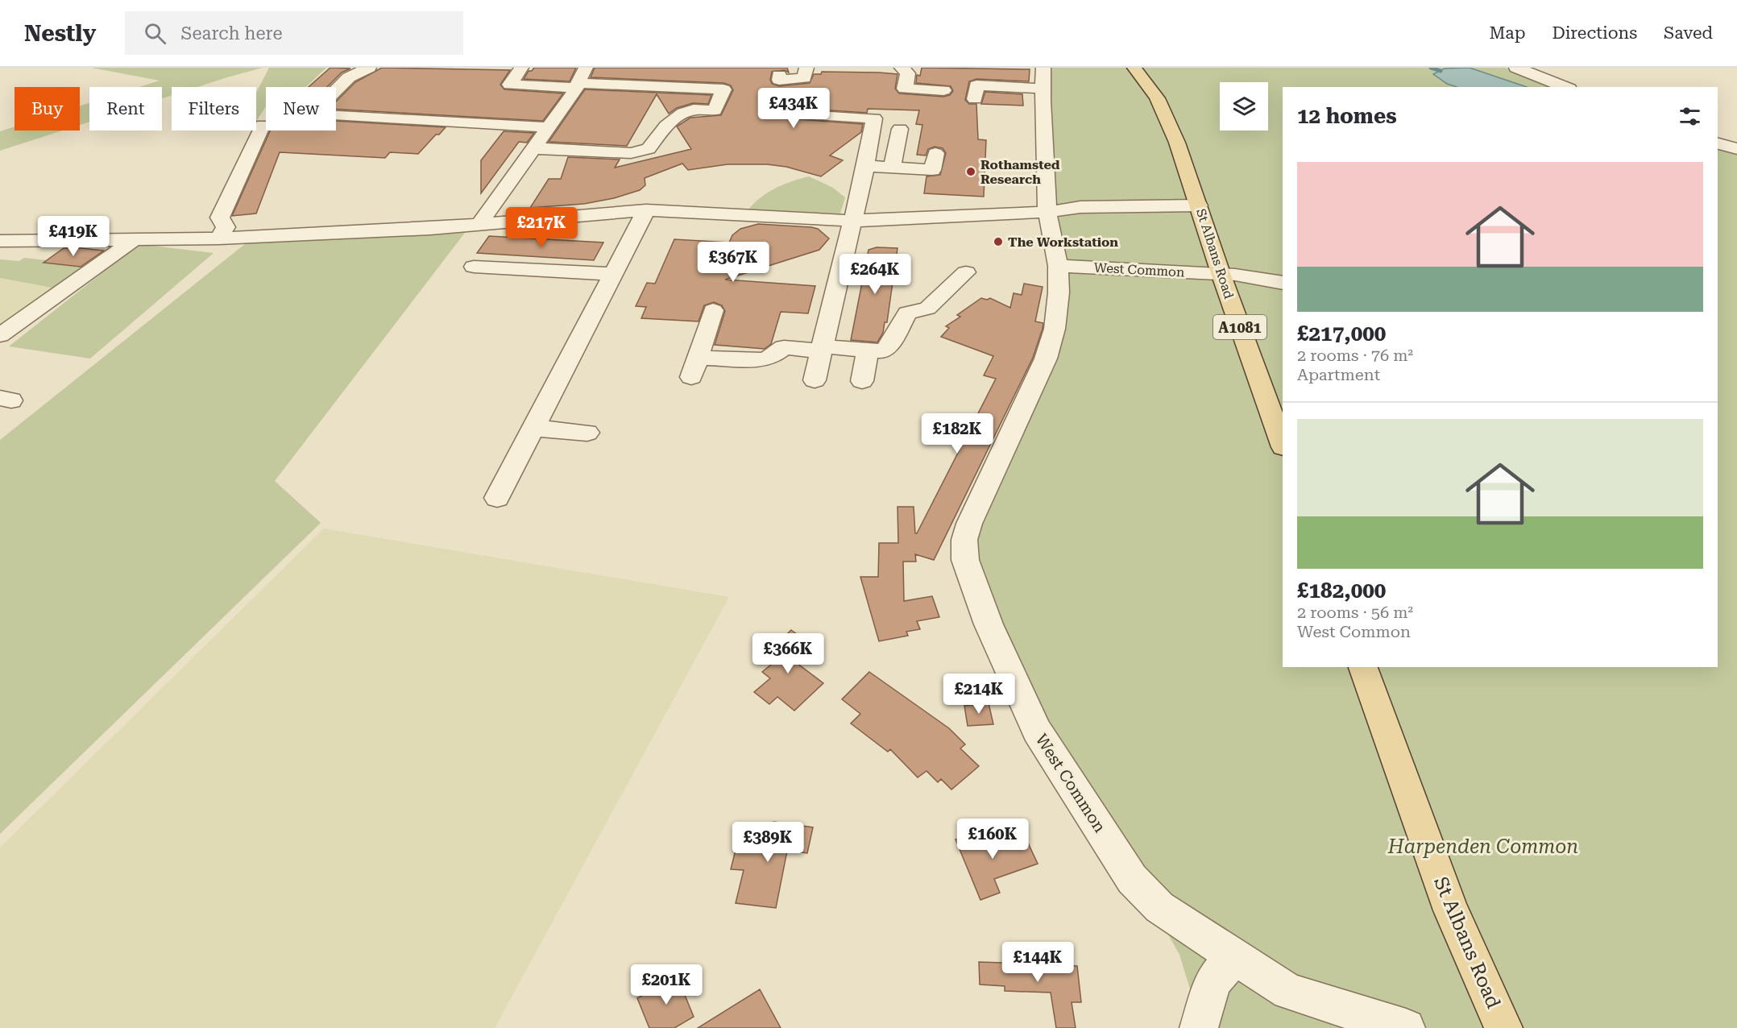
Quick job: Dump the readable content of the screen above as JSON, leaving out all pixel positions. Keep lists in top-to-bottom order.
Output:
{
  "streets": {
    "main road": ["St Albans Road", "A1081"],
    "street": ["West Common"]
  },
  "crossings": [
    ["St Albans Road", "West Common"]
  ],
  "parks": ["Harpenden Common"],
  "places": ["Rothamsted Research", "The Workstation"],
  "page": {
    "header": "Nestly",
    "search": "Search here",
    "nav": ["Map", "Directions", "Saved"],
    "chip": [
      "Buy",
      "Rent",
      "Filters",
      "New"
    ],
    "heading": "12 homes",
    "price": [
      "£434K",
      "£217K",
      "£419K",
      "£367K",
      "£264K",
      "£182K",
      "£366K",
      "£214K",
      "£160K",
      "£389K",
      "£144K",
      "£201K"
    ],
    "list": [
      {
        "name": "£217,000",
        "note": "2 rooms · 76 m² · Apartment"
      },
      {
        "name": "£182,000",
        "note": "2 rooms · 56 m² · West Common"
      }
    ]
  }
}
